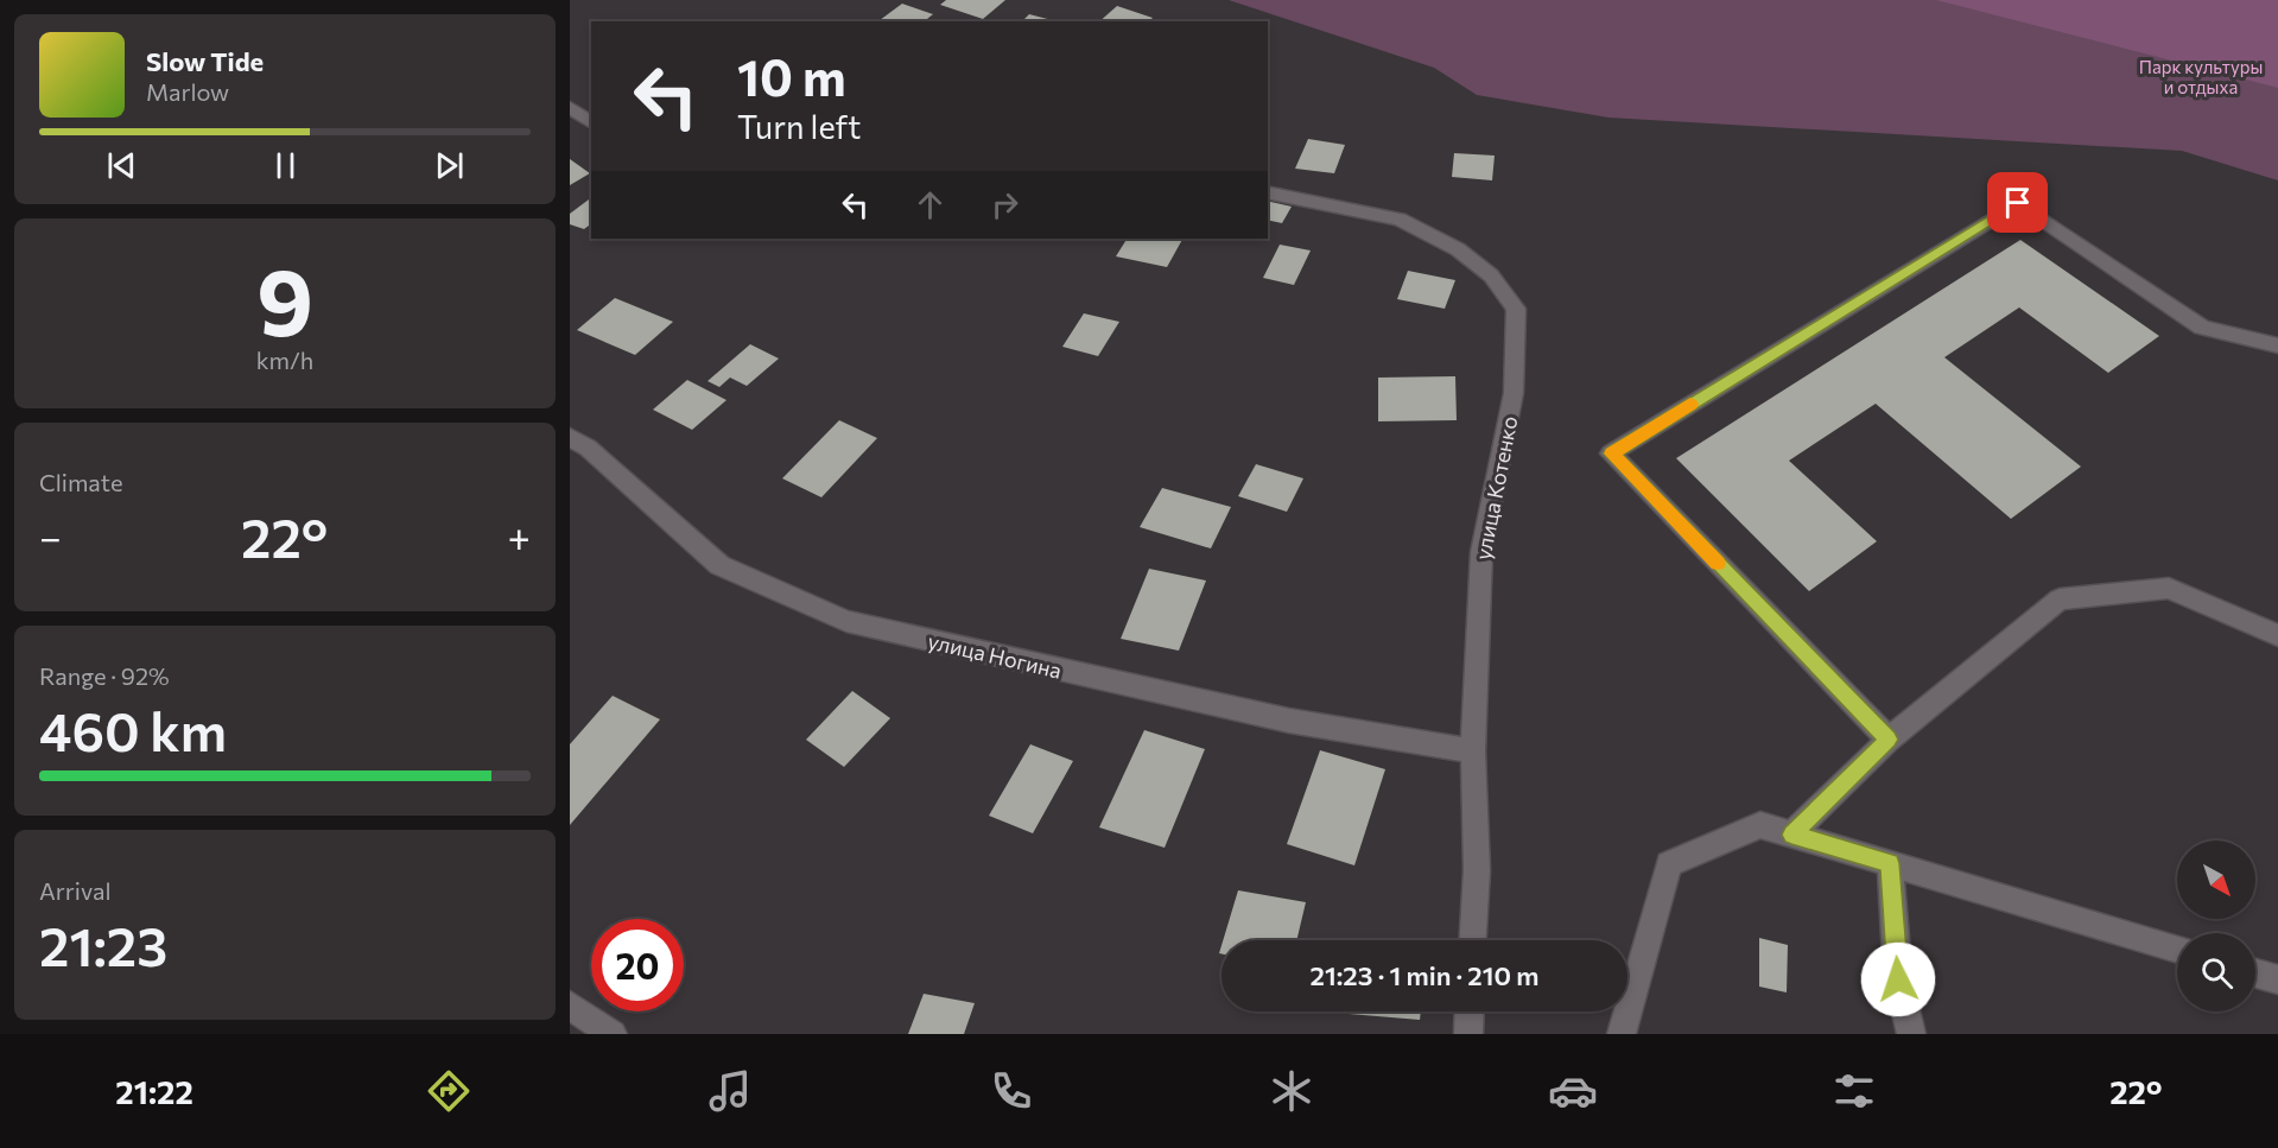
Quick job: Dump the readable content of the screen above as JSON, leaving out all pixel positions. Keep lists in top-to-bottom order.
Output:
{
  "streets": {
    "street": ["улица Котенко", "улица Ногина"]
  },
  "crossings": [
    ["улица Котенко", "улица Ногина"]
  ],
  "parks": ["Парк культуры и отдыха"],
  "north": "bottom right",
  "page": {
    "turn": ["10 m", "Turn left"],
    "song": ["Slow Tide", "Marlow"],
    "tile": [
      ["9", "km/h"],
      "Climate",
      ["Range · 92%", "460 km"],
      ["Arrival", "21:23"]
    ],
    "heat": ["−", "22°", "+"],
    "limit": "20",
    "trip": "21:23 · 1 min · 210 m",
    "tabs": ["21:22", "22°"]
  }
}
